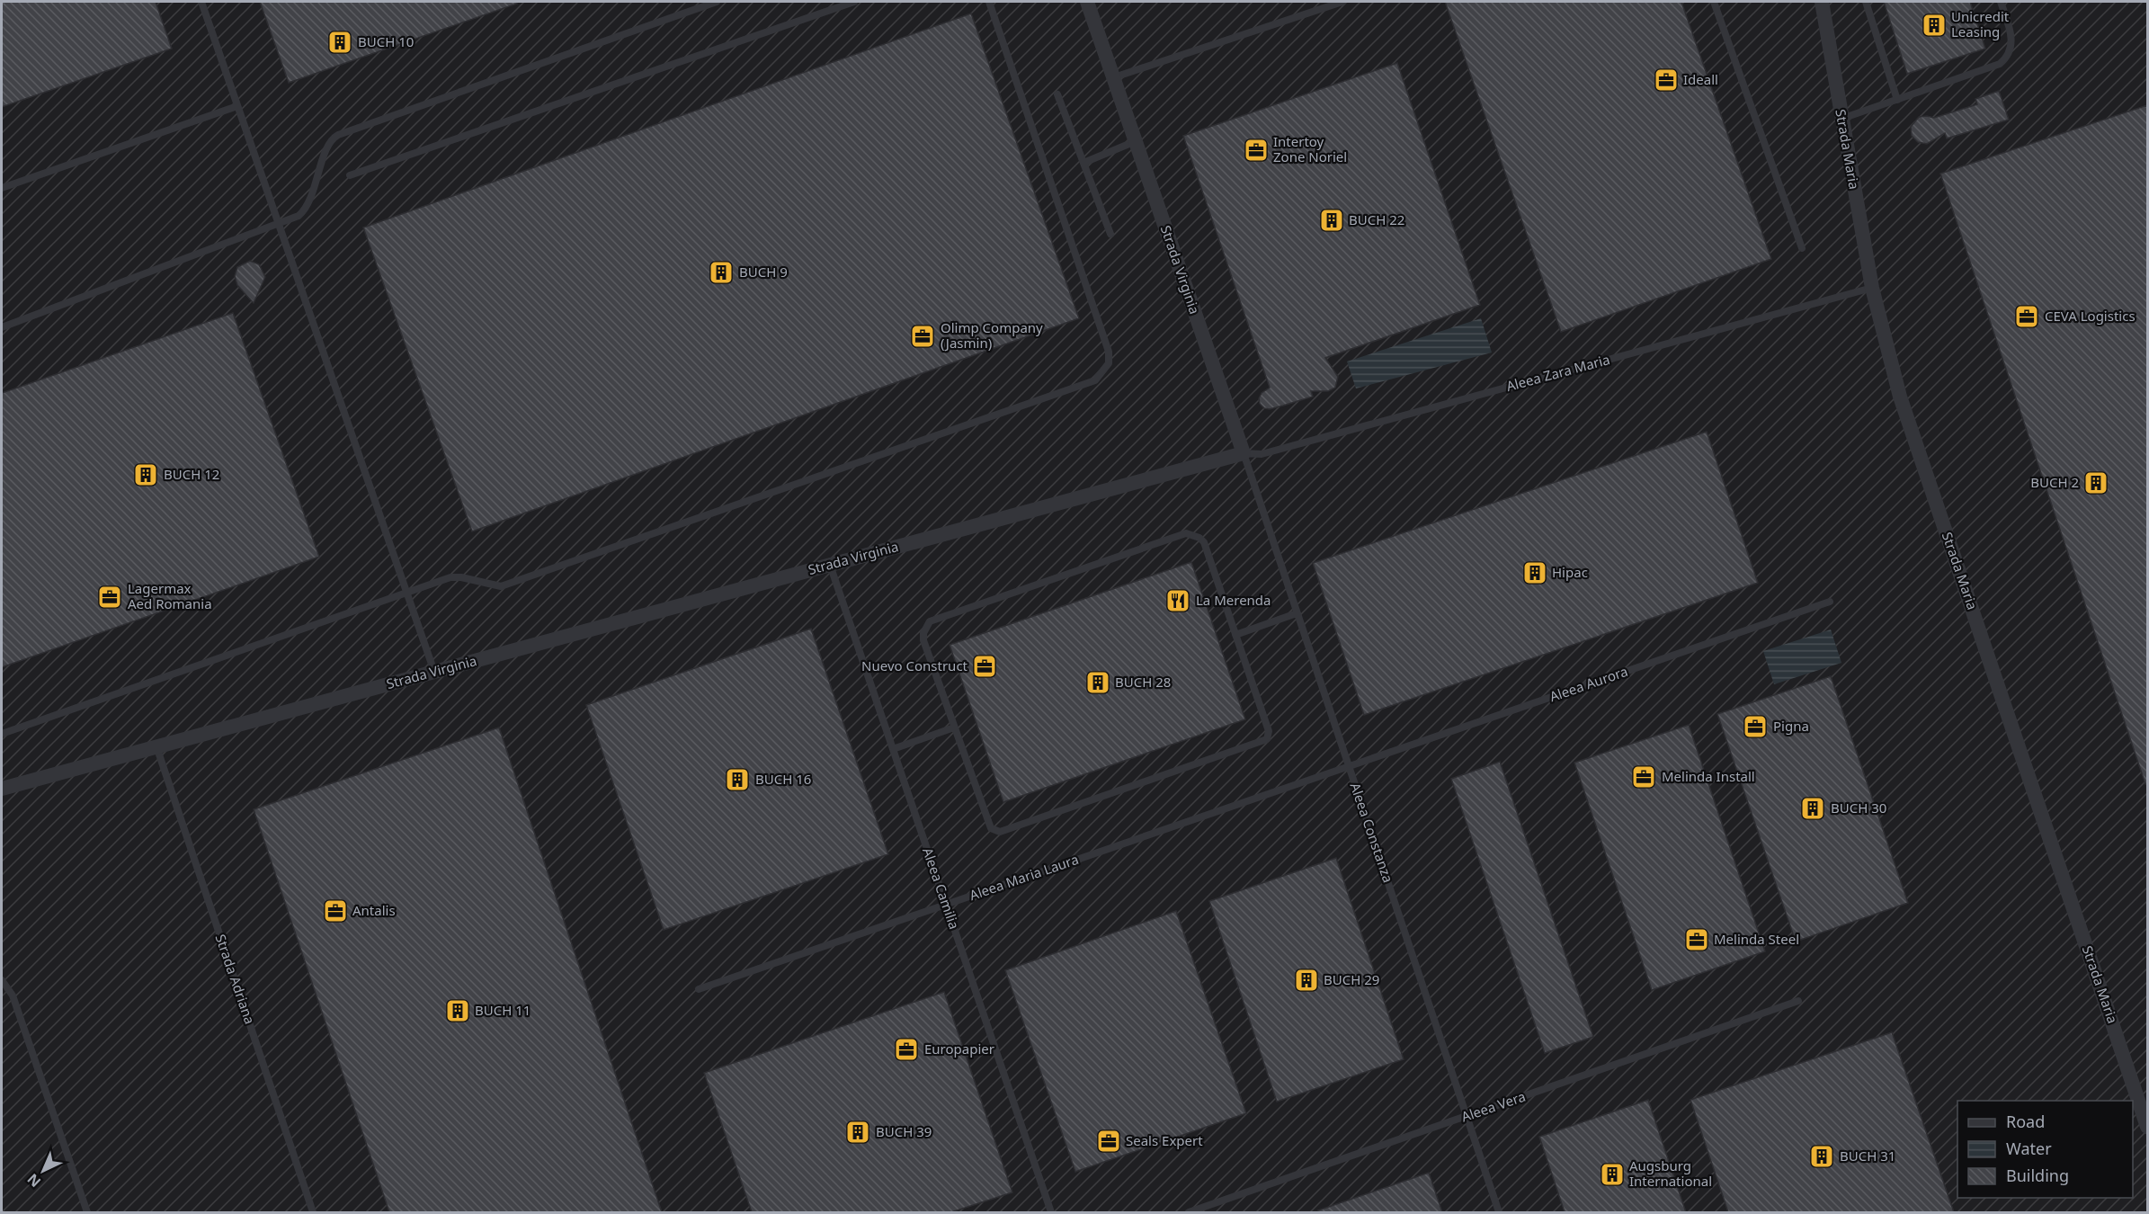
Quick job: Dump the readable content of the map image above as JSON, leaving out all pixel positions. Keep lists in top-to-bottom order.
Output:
{
  "streets": {
    "street": ["Strada Maria", "Strada Virginia"],
    "lane": [
      "Aleea Zara Maria",
      "Aleea Aurora",
      "Aleea Constanza",
      "Aleea Maria Laura",
      "Aleea Camilia",
      "Strada Adriana",
      "Aleea Vera"
    ]
  },
  "crossings": [
    ["Strada Maria", "Aleea Zara Maria"],
    ["Strada Virginia", "Aleea Zara Maria"],
    ["Strada Virginia", "Aleea Constanza"],
    ["Strada Virginia", "Aleea Camilia"],
    ["Strada Virginia", "Strada Adriana"],
    ["Aleea Zara Maria", "Aleea Constanza"],
    ["Aleea Aurora", "Aleea Constanza"],
    ["Aleea Aurora", "Aleea Maria Laura"],
    ["Aleea Constanza", "Aleea Maria Laura"],
    ["Aleea Constanza", "Aleea Vera"],
    ["Aleea Maria Laura", "Aleea Camilia"]
  ],
  "places": {
    "building": [
      "Unicredit Leasing",
      "BUCH 10",
      "BUCH 22",
      "BUCH 9",
      "BUCH 12",
      "BUCH 2",
      "Hipac",
      "BUCH 28",
      "BUCH 16",
      "BUCH 30",
      "BUCH 29",
      "BUCH 11",
      "BUCH 39",
      "BUCH 31",
      "Augsburg International"
    ],
    "office": [
      "Ideall",
      "Intertoy Zone Noriel",
      "CEVA Logistics",
      "Olimp Company (Jasmin)",
      "Lagermax Aed Romania",
      "Nuevo Construct",
      "Pigna",
      "Melinda Install",
      "Antalis",
      "Melinda Steel",
      "Europapier",
      "Seals Expert"
    ],
    "restaurant": ["La Merenda"]
  },
  "legend": ["Road", "Water", "Building"],
  "north": "bottom left"
}
